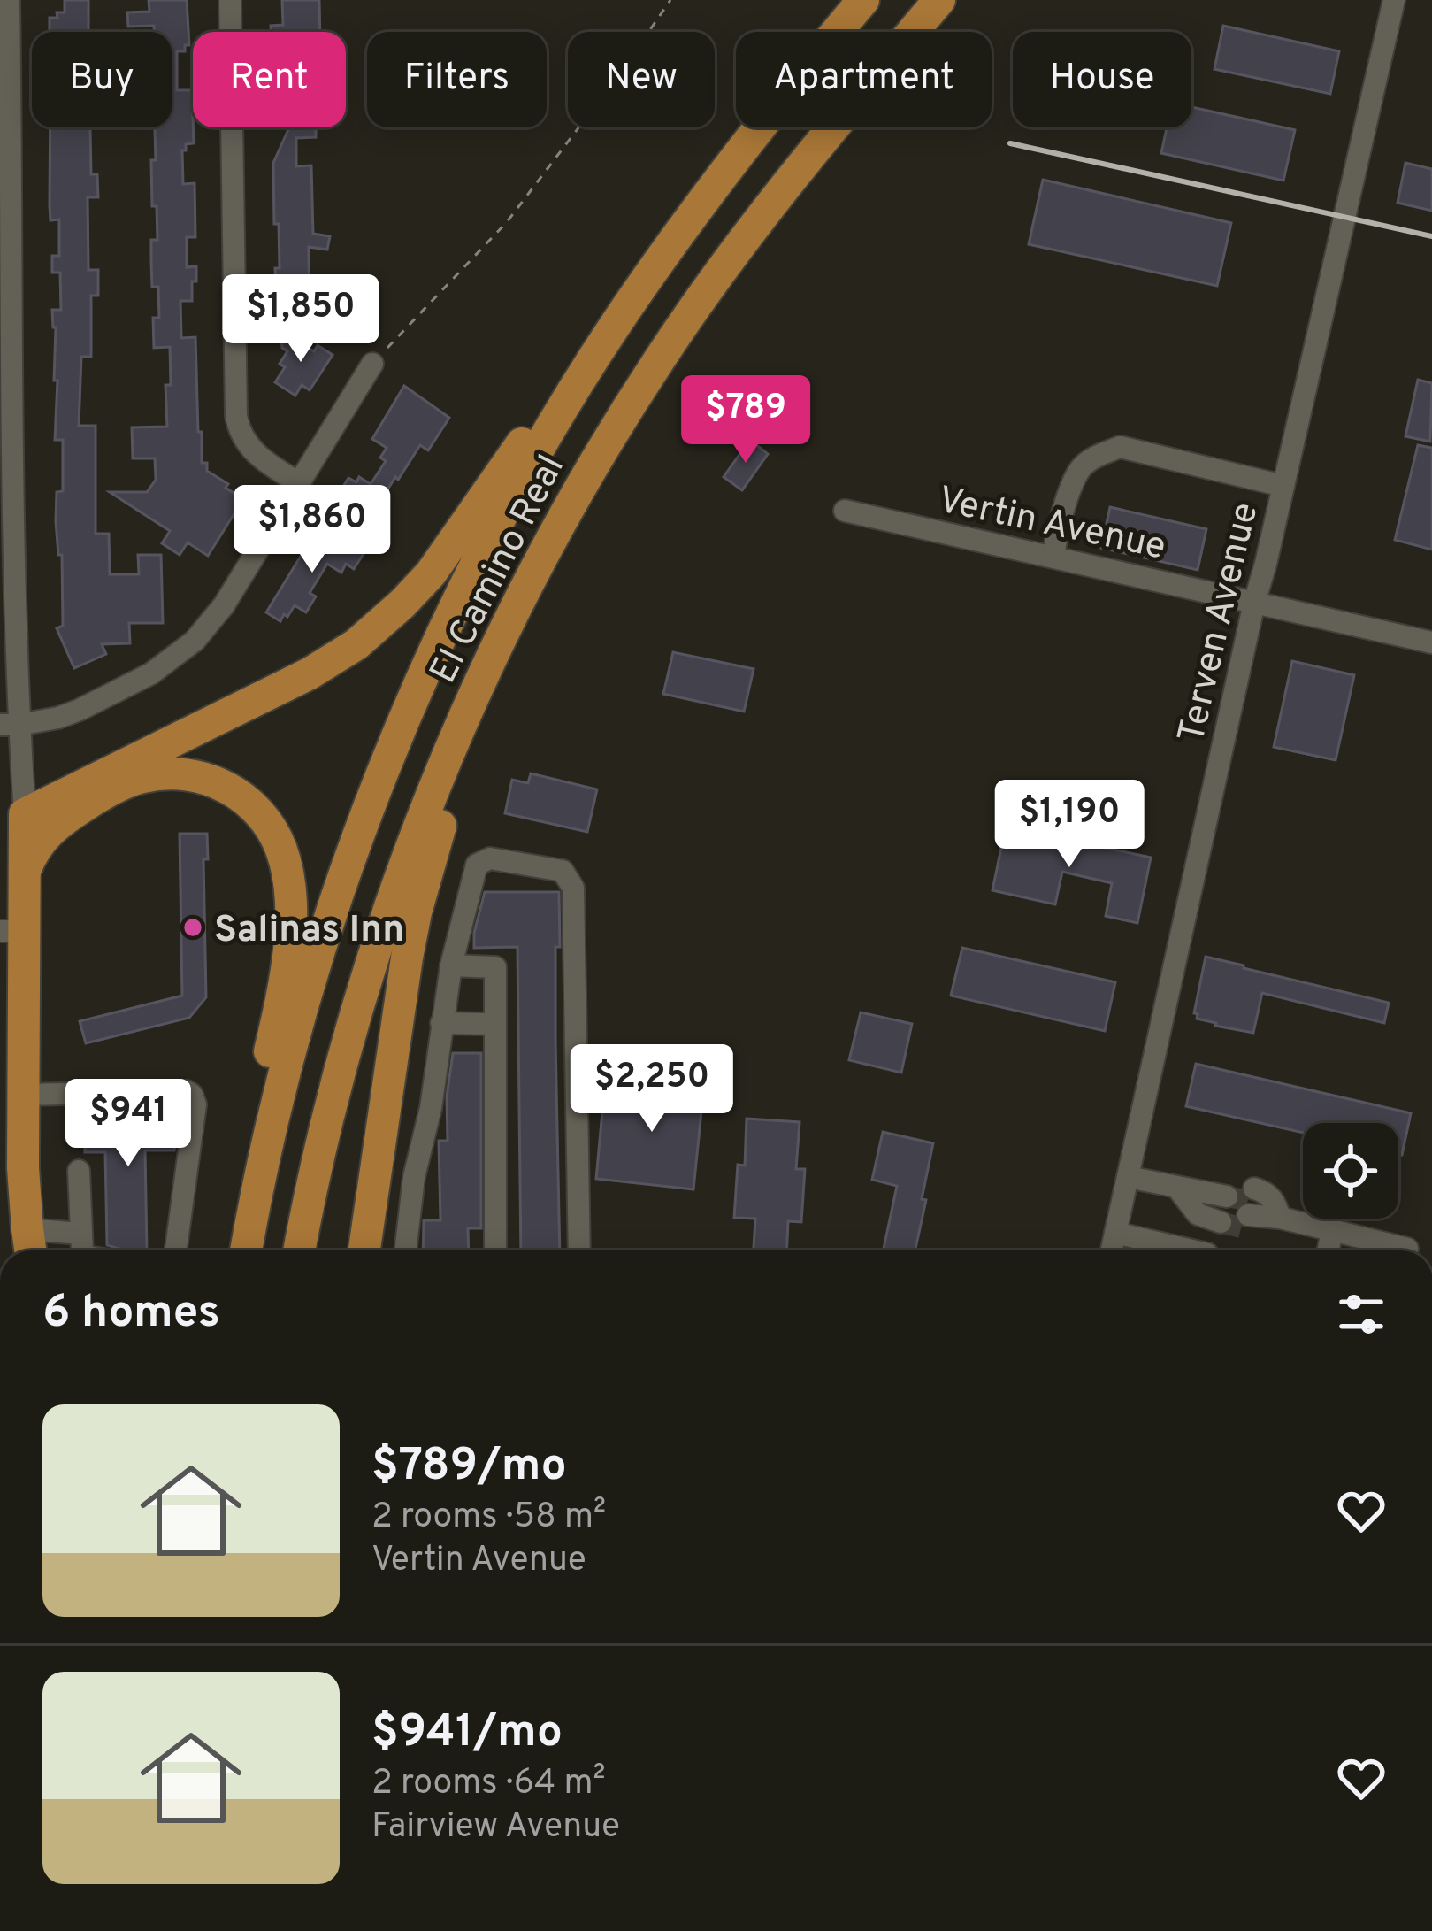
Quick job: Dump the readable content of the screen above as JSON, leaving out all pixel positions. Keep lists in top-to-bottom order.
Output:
{
  "streets": {
    "highway": ["El Camino Real"],
    "street": ["Vertin Avenue", "Terven Avenue"]
  },
  "crossings": [
    ["Vertin Avenue", "Terven Avenue"]
  ],
  "places": ["Salinas Inn"],
  "page": {
    "chip": [
      "Buy",
      "Rent",
      "Filters",
      "New",
      "Apartment",
      "House"
    ],
    "price": [
      "$1,850",
      "$789",
      "$1,860",
      "$1,190",
      "$2,250",
      "$941"
    ],
    "heading": "6 homes",
    "list": [
      {
        "name": "$789/mo",
        "note": "2 rooms · 58 m² · Vertin Avenue"
      },
      {
        "name": "$941/mo",
        "note": "2 rooms · 64 m² · Fairview Avenue"
      }
    ]
  }
}
